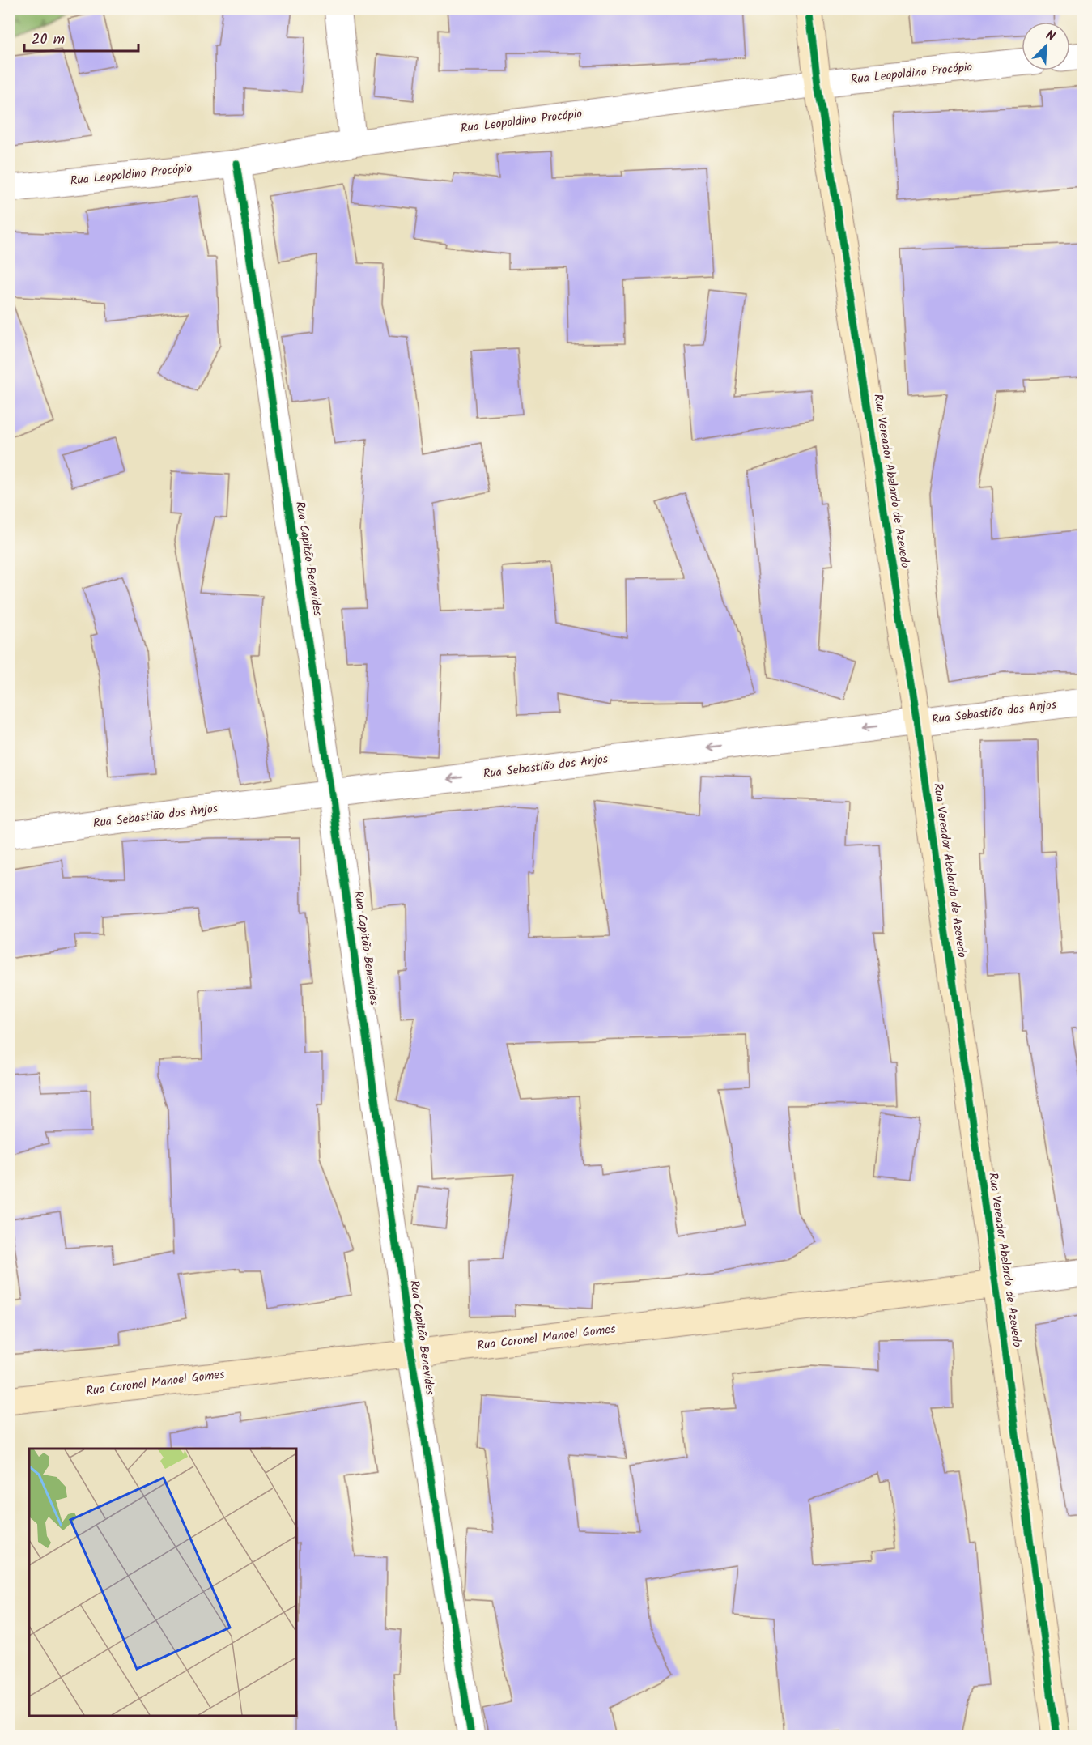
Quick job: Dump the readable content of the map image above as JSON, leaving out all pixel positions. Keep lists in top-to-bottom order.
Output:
{
  "streets": {
    "street": [
      "Rua Leopoldino Procópio",
      "Rua Vereador Abelardo de Azevedo",
      "Rua Capitão Benevides",
      "Rua Sebastião dos Anjos",
      "Rua Coronel Manoel Gomes"
    ]
  },
  "crossings": [
    ["Rua Leopoldino Procópio", "Rua Vereador Abelardo de Azevedo"],
    ["Rua Leopoldino Procópio", "Rua Capitão Benevides"],
    ["Rua Vereador Abelardo de Azevedo", "Rua Sebastião dos Anjos"],
    ["Rua Vereador Abelardo de Azevedo", "Rua Coronel Manoel Gomes"],
    ["Rua Capitão Benevides", "Rua Sebastião dos Anjos"],
    ["Rua Capitão Benevides", "Rua Coronel Manoel Gomes"]
  ],
  "one_way": ["Rua Sebastião dos Anjos"],
  "scale_bar": "20 m",
  "north": "top right"
}
